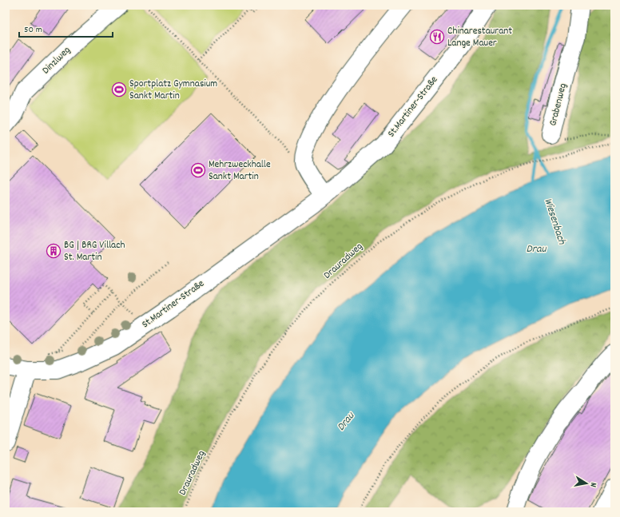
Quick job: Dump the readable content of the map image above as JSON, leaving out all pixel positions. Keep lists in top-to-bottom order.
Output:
{
  "streets": {
    "street": ["Dinzlweg", "Grabenweg", "St.Martiner-Straße"],
    "path": ["Drauradweg"]
  },
  "water": ["Wiesenbach", "Drau"],
  "places": {
    "restaurant": ["Chinarestaurant Lange Mauer"],
    "sports": ["Sportplatz Gymnasium Sankt Martin", "Mehrzweckhalle Sankt Martin"],
    "building": ["BG | BRG Villach St. Martin"]
  },
  "scale_bar": "50 m",
  "north": "right"
}
